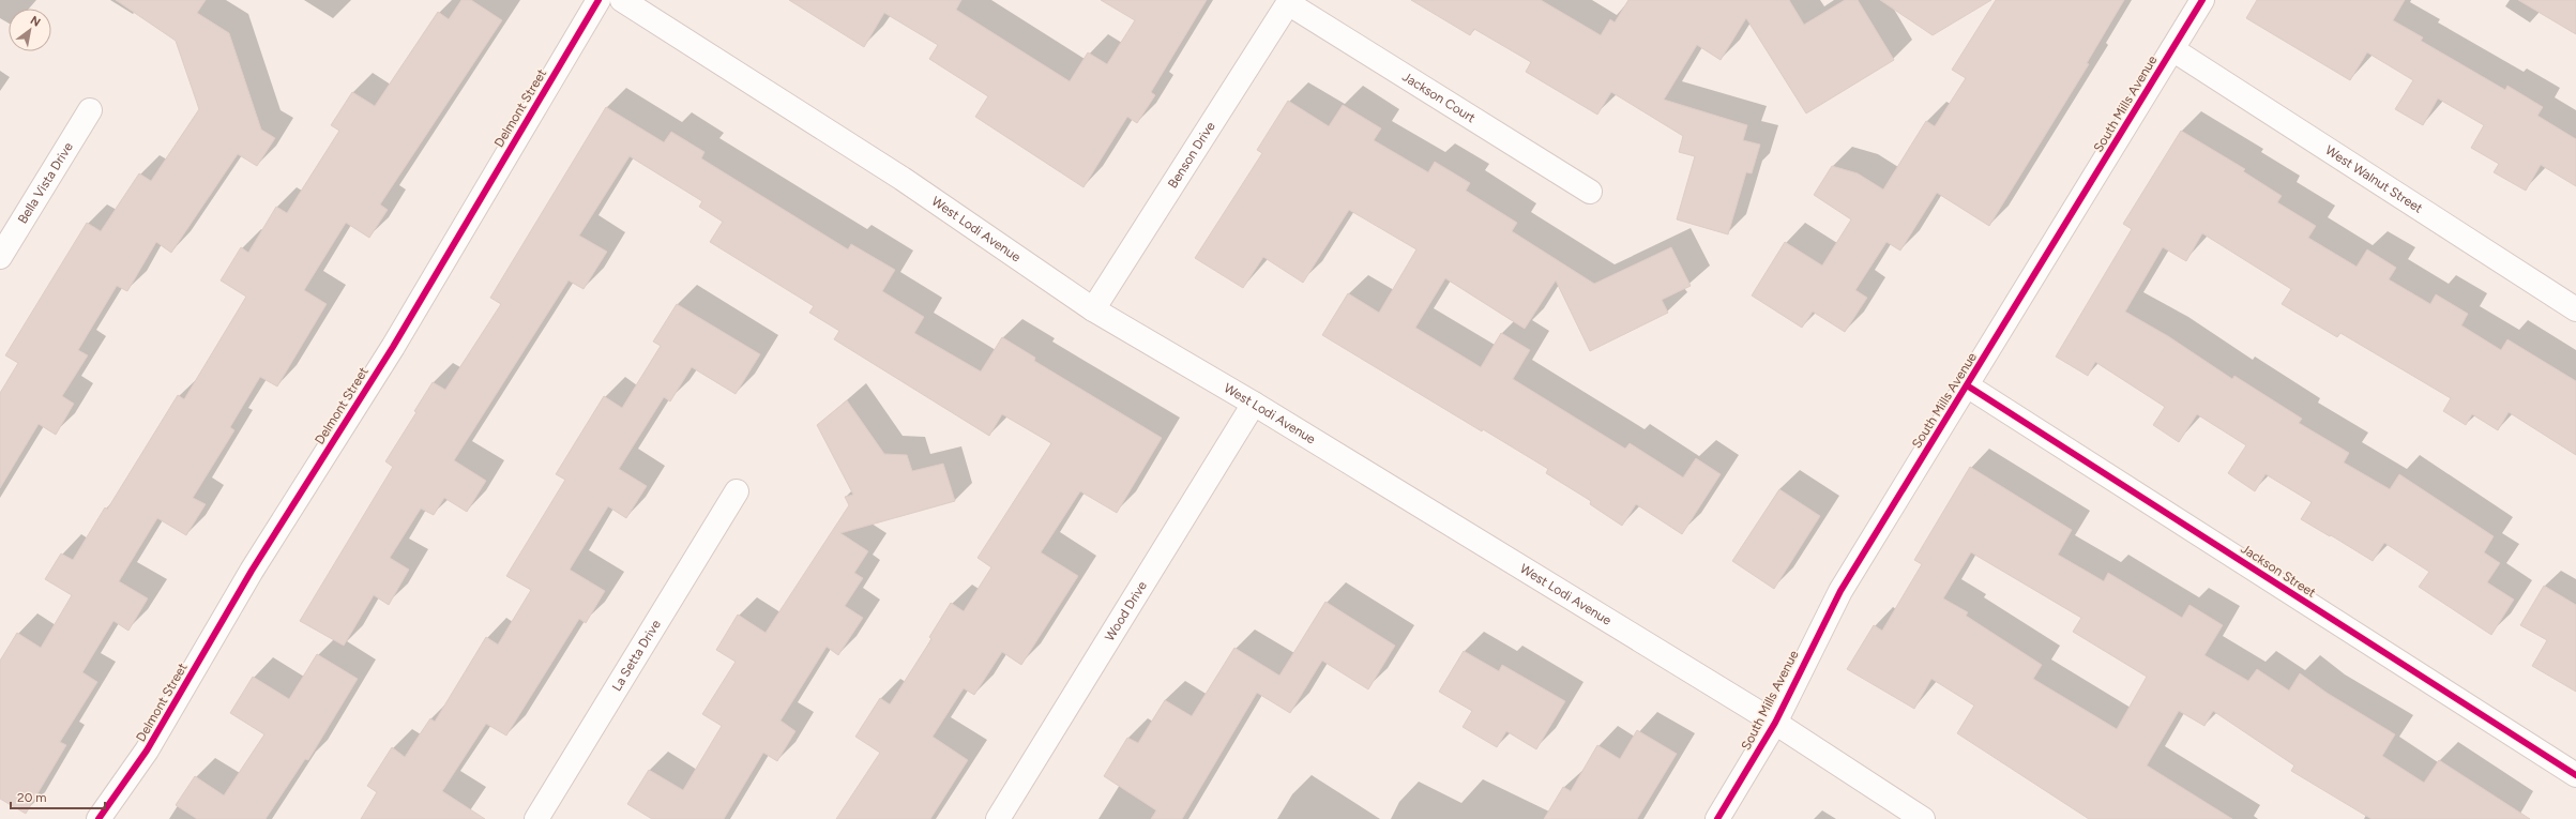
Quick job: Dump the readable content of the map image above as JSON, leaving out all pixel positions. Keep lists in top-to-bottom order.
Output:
{
  "streets": {
    "street": [
      "Jackson Court",
      "South Mills Avenue",
      "Delmont Street",
      "Benson Drive",
      "West Walnut Street",
      "Bella Vista Drive",
      "West Lodi Avenue",
      "Jackson Street",
      "Wood Drive",
      "La Setta Drive"
    ]
  },
  "crossings": [
    ["Jackson Court", "Benson Drive"],
    ["South Mills Avenue", "West Walnut Street"],
    ["South Mills Avenue", "West Lodi Avenue"],
    ["South Mills Avenue", "Jackson Street"],
    ["Benson Drive", "West Lodi Avenue"],
    ["West Lodi Avenue", "Wood Drive"]
  ],
  "scale_bar": "20 m",
  "north": "top right"
}
